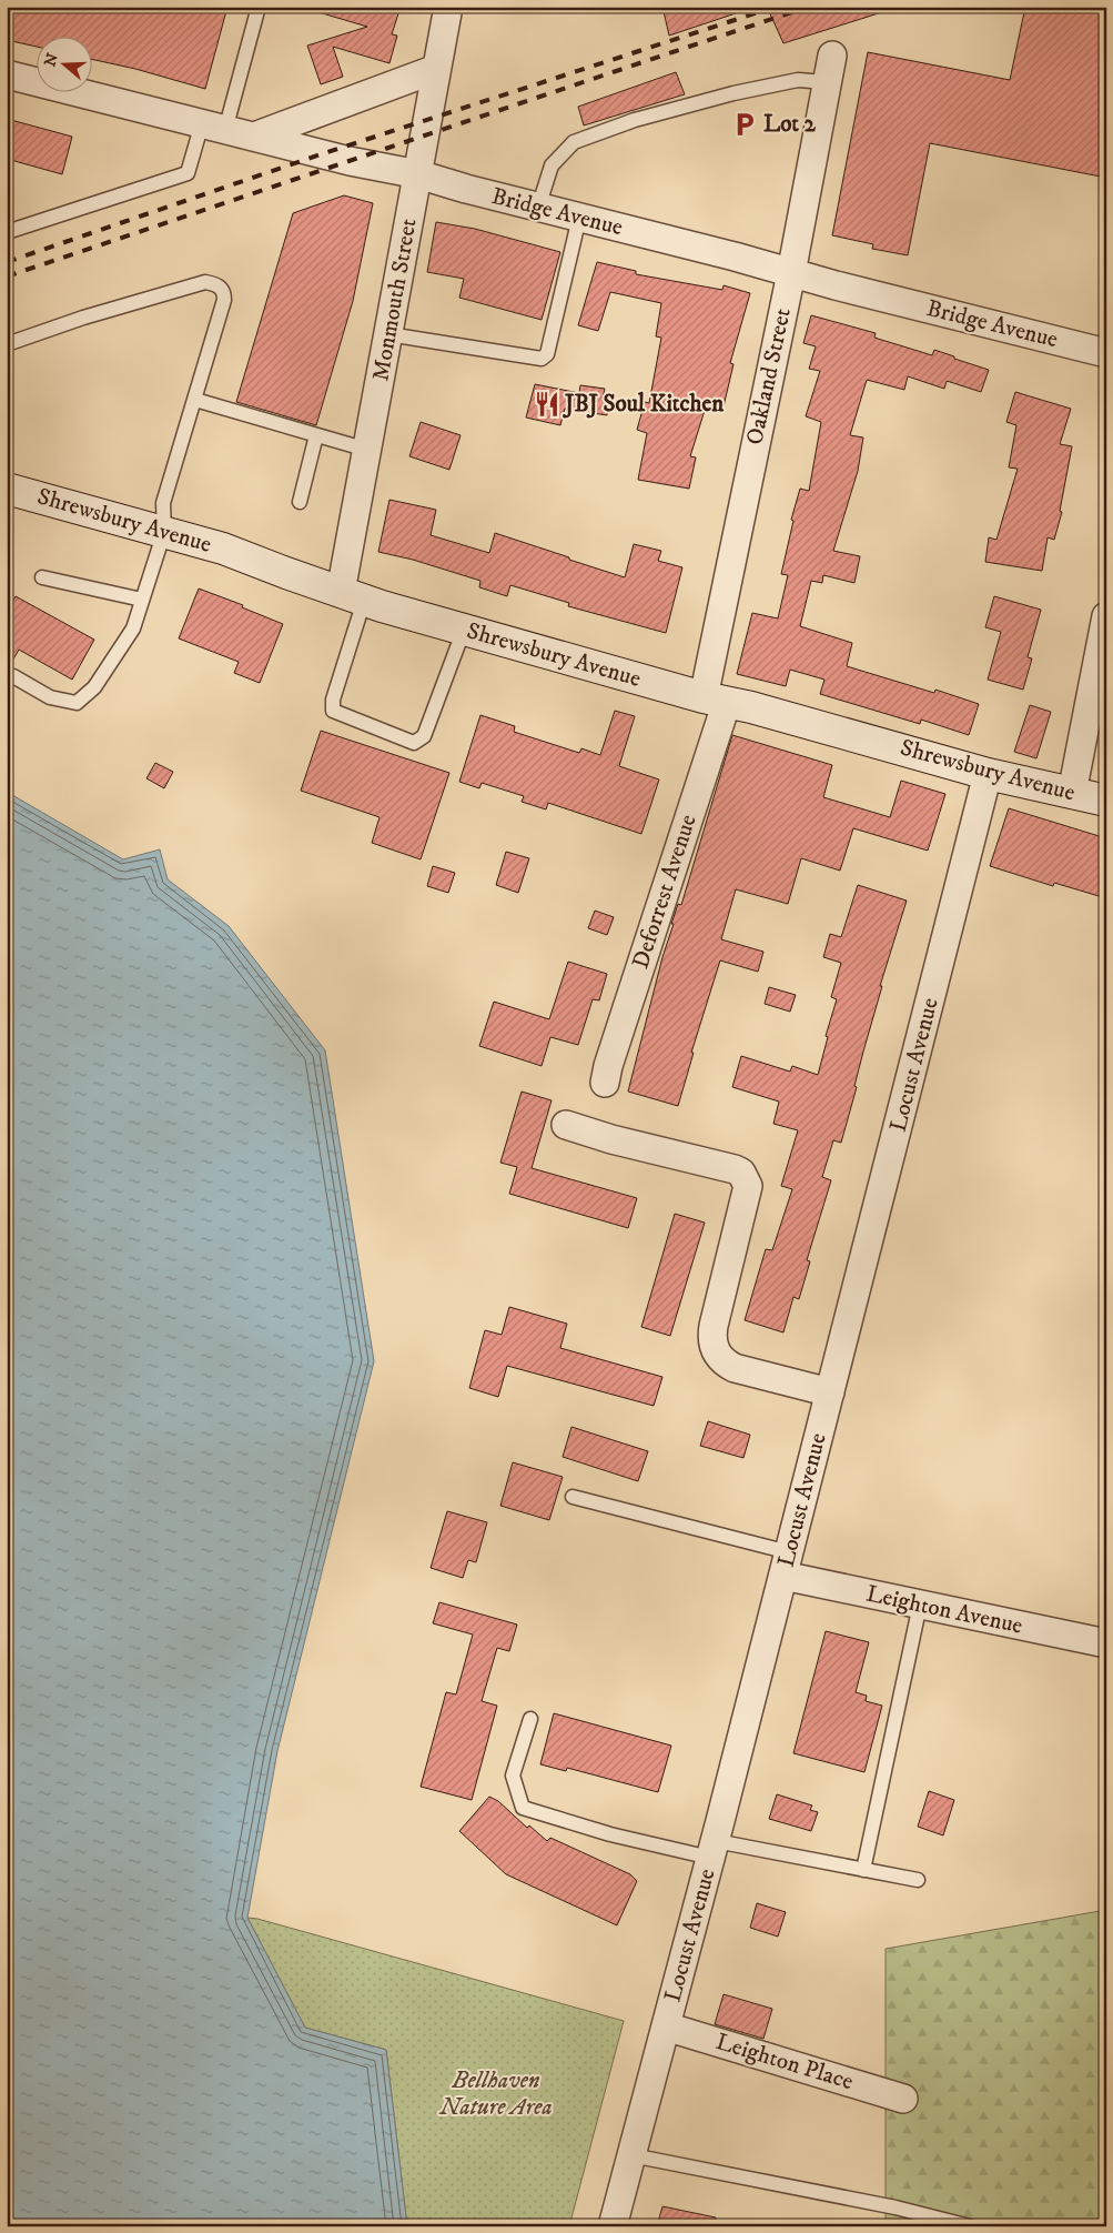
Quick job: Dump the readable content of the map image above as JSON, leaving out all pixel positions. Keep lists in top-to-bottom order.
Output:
{
  "streets": {
    "main road": ["Shrewsbury Avenue"],
    "street": [
      "Bridge Avenue",
      "Monmouth Street",
      "Oakland Street",
      "Deforrest Avenue",
      "Locust Avenue",
      "Leighton Avenue",
      "Leighton Place"
    ]
  },
  "crossings": [
    ["Bridge Avenue", "Monmouth Street"],
    ["Bridge Avenue", "Oakland Street"],
    ["Monmouth Street", "Shrewsbury Avenue"],
    ["Oakland Street", "Shrewsbury Avenue"],
    ["Oakland Street", "Deforrest Avenue"],
    ["Shrewsbury Avenue", "Deforrest Avenue"],
    ["Shrewsbury Avenue", "Locust Avenue"],
    ["Locust Avenue", "Leighton Avenue"],
    ["Locust Avenue", "Leighton Place"]
  ],
  "parks": ["Bellhaven Nature Area"],
  "places": {
    "parking": ["Lot 2"],
    "restaurant": ["JBJ Soul Kitchen"]
  },
  "north": "left"
}
